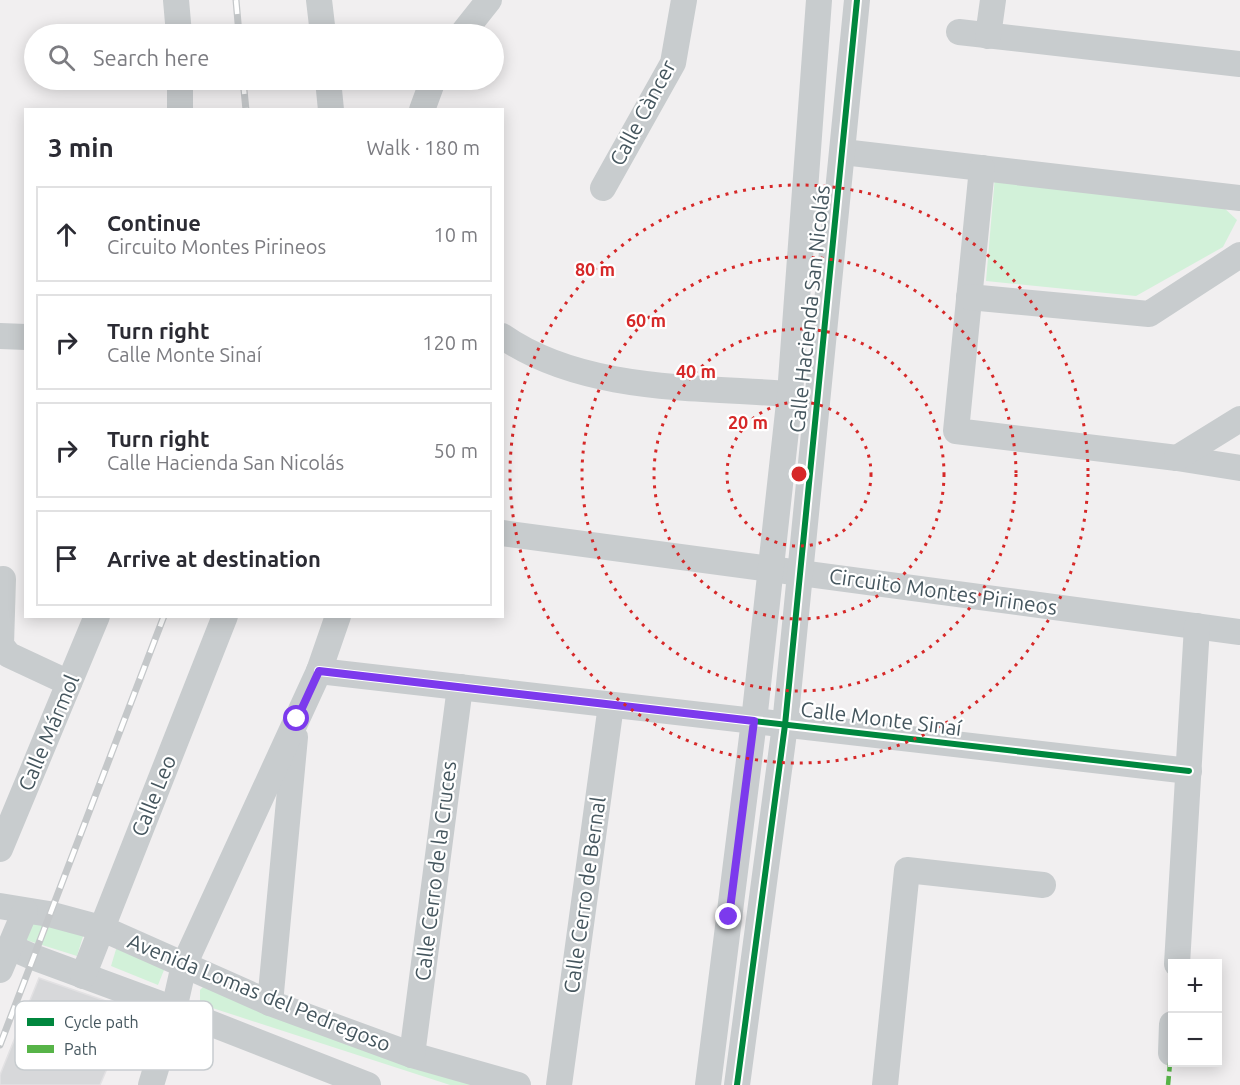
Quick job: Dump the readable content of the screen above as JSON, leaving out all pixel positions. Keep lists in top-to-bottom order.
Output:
{
  "streets": {
    "street": [
      "Calle Càncer",
      "Calle Hacienda San Nicolás",
      "Circuito Montes Pirineos",
      "Calle Monte Sinaí",
      "Calle Mármol",
      "Calle Leo",
      "Calle Cerro de la Cruces",
      "Calle Cerro de Bernal",
      "Avenida Lomas del Pedregoso"
    ]
  },
  "crossings": [
    ["Calle Hacienda San Nicolás", "Circuito Montes Pirineos"],
    ["Calle Hacienda San Nicolás", "Calle Monte Sinaí"],
    ["Calle Monte Sinaí", "Calle Cerro de la Cruces"],
    ["Calle Monte Sinaí", "Calle Cerro de Bernal"],
    ["Calle Leo", "Avenida Lomas del Pedregoso"],
    ["Calle Cerro de la Cruces", "Avenida Lomas del Pedregoso"]
  ],
  "legend": ["Cycle path", "Path"],
  "page": {
    "search": "Search here",
    "heading": ["3 min", "Walk · 180 m"],
    "list": [
      ["Continue", "Circuito Montes Pirineos", "10 m"],
      ["Turn right", "Calle Monte Sinaí", "120 m"],
      ["Turn right", "Calle Hacienda San Nicolás", "50 m"],
      "Arrive at destination"
    ],
    "map_buttons": ["+", "−"]
  },
  "rings": [
    "80 m",
    "60 m",
    "40 m",
    "20 m"
  ]
}
